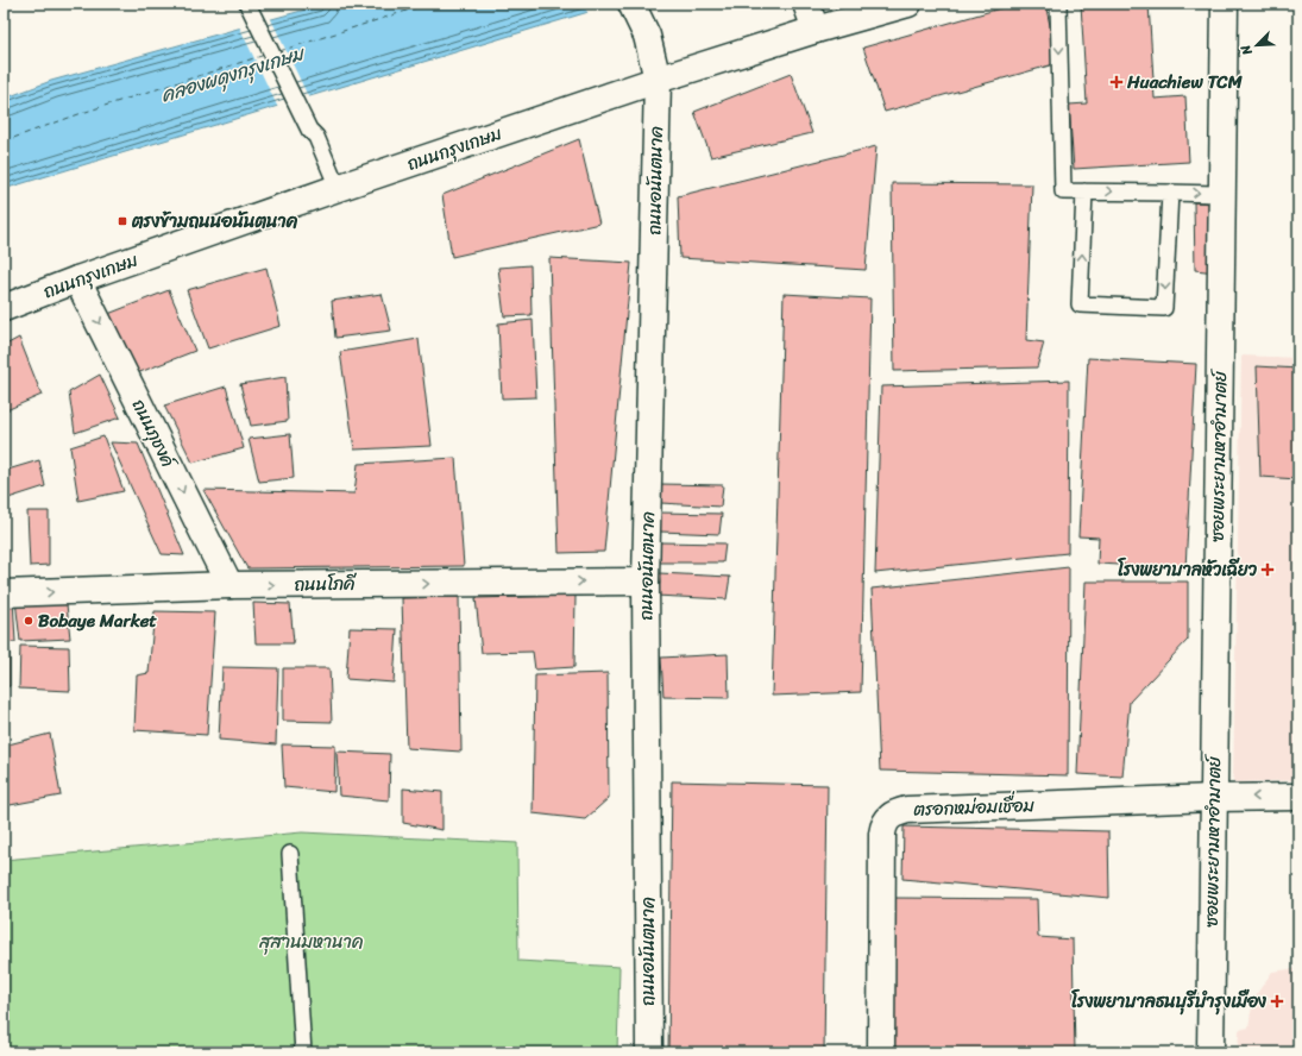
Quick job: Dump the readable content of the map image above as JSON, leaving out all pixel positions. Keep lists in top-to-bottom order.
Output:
{
  "streets": {
    "street": [
      "ถนนกรุงเกษม",
      "ถนนอนันตนาค",
      "ถนนภุชงค์",
      "ซอยพระยามหาอำมาตย์",
      "ถนนโภคี",
      "ตรอกหม่อมเชื่อม"
    ]
  },
  "crossings": [
    ["ถนนกรุงเกษม", "ถนนอนันตนาค"],
    ["ถนนกรุงเกษม", "ถนนภุชงค์"],
    ["ถนนอนันตนาค", "ถนนโภคี"],
    ["ถนนภุชงค์", "ถนนโภคี"],
    ["ซอยพระยามหาอำมาตย์", "ตรอกหม่อมเชื่อม"]
  ],
  "one_way": ["ถนนภุชงค์", "ถนนโภคี"],
  "water": ["คลองผดุงกรุงเกษม"],
  "parks": ["สุสานมหานาค"],
  "places": {
    "health": ["Huachiew TCM", "โรงพยาบาลหัวเฉียว", "โรงพยาบาลธนบุรีบำรุงเมือง"],
    "transit": ["ตรงข้ามถนนอนันตนาค"],
    "other": ["Bobaye Market"]
  },
  "north": "bottom left"
}
